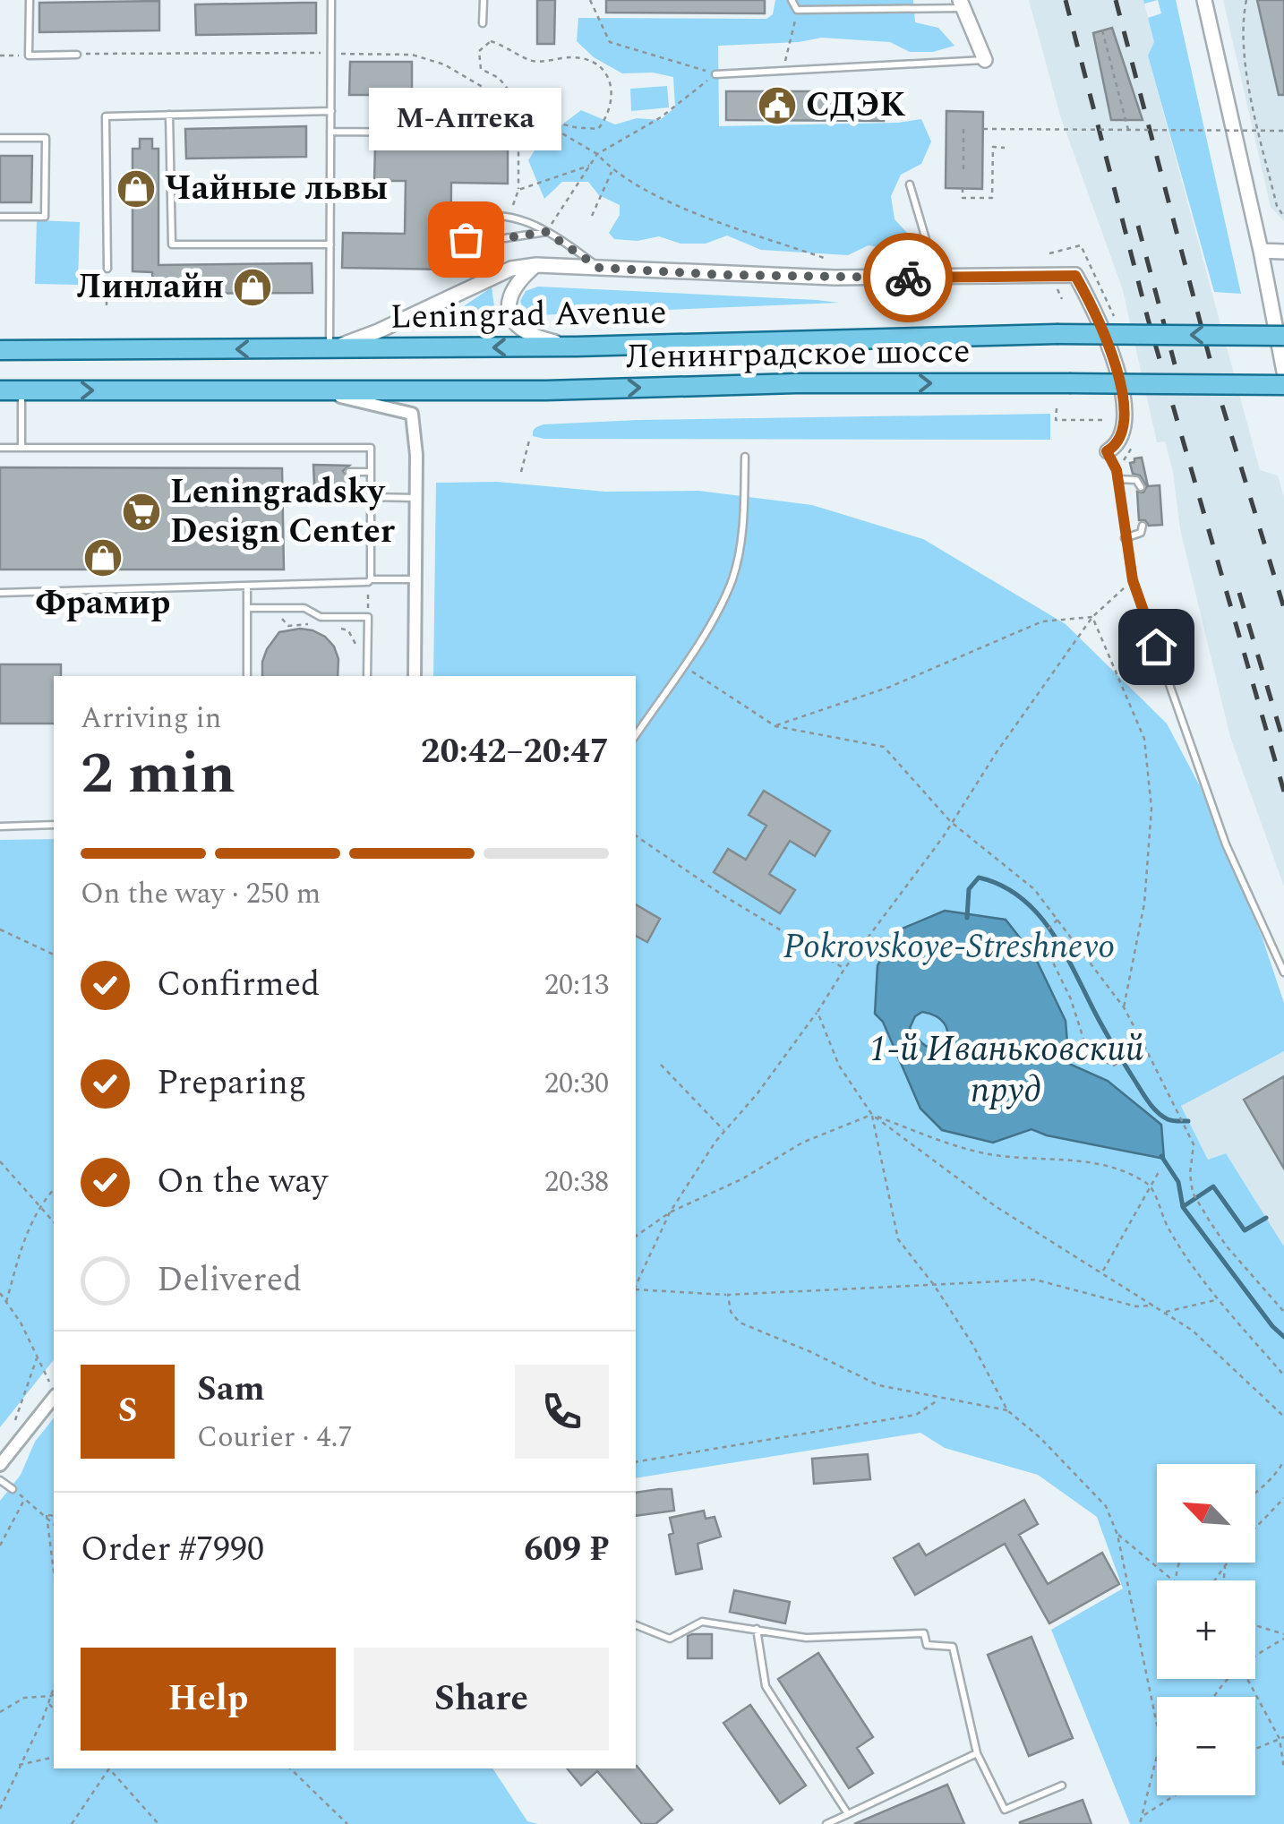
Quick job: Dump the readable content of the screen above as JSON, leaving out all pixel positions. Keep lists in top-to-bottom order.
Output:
{
  "streets": {
    "main road": ["Leningrad Avenue", "Ленинградское шоссе"]
  },
  "one_way": ["Leningrad Avenue", "Ленинградское шоссе"],
  "water": ["1-й Иваньковский пруд"],
  "parks": ["Pokrovskoye-Streshnevo"],
  "places": {
    "public building": ["СДЭК"],
    "shop": ["Чайные львы", "Линлайн", "Фрамир"],
    "other": ["М-Аптека"],
    "supermarket": ["Leningradsky Design Center"]
  },
  "north": "top left",
  "page": {
    "bubble": "М-Аптека",
    "heading": ["2 min", "Arriving in", "20:42–20:47"],
    "panel": [
      "Sam",
      "Courier · 4.7",
      "Order #7990",
      "609 ₽"
    ],
    "bar": "On the way · 250 m",
    "list": [
      ["Confirmed", "20:13"],
      ["Preparing", "20:30"],
      ["On the way", "20:38"],
      "Delivered"
    ],
    "round": "S",
    "map_buttons": ["+", "−"],
    "buttons": ["Help", "Share"]
  }
}
